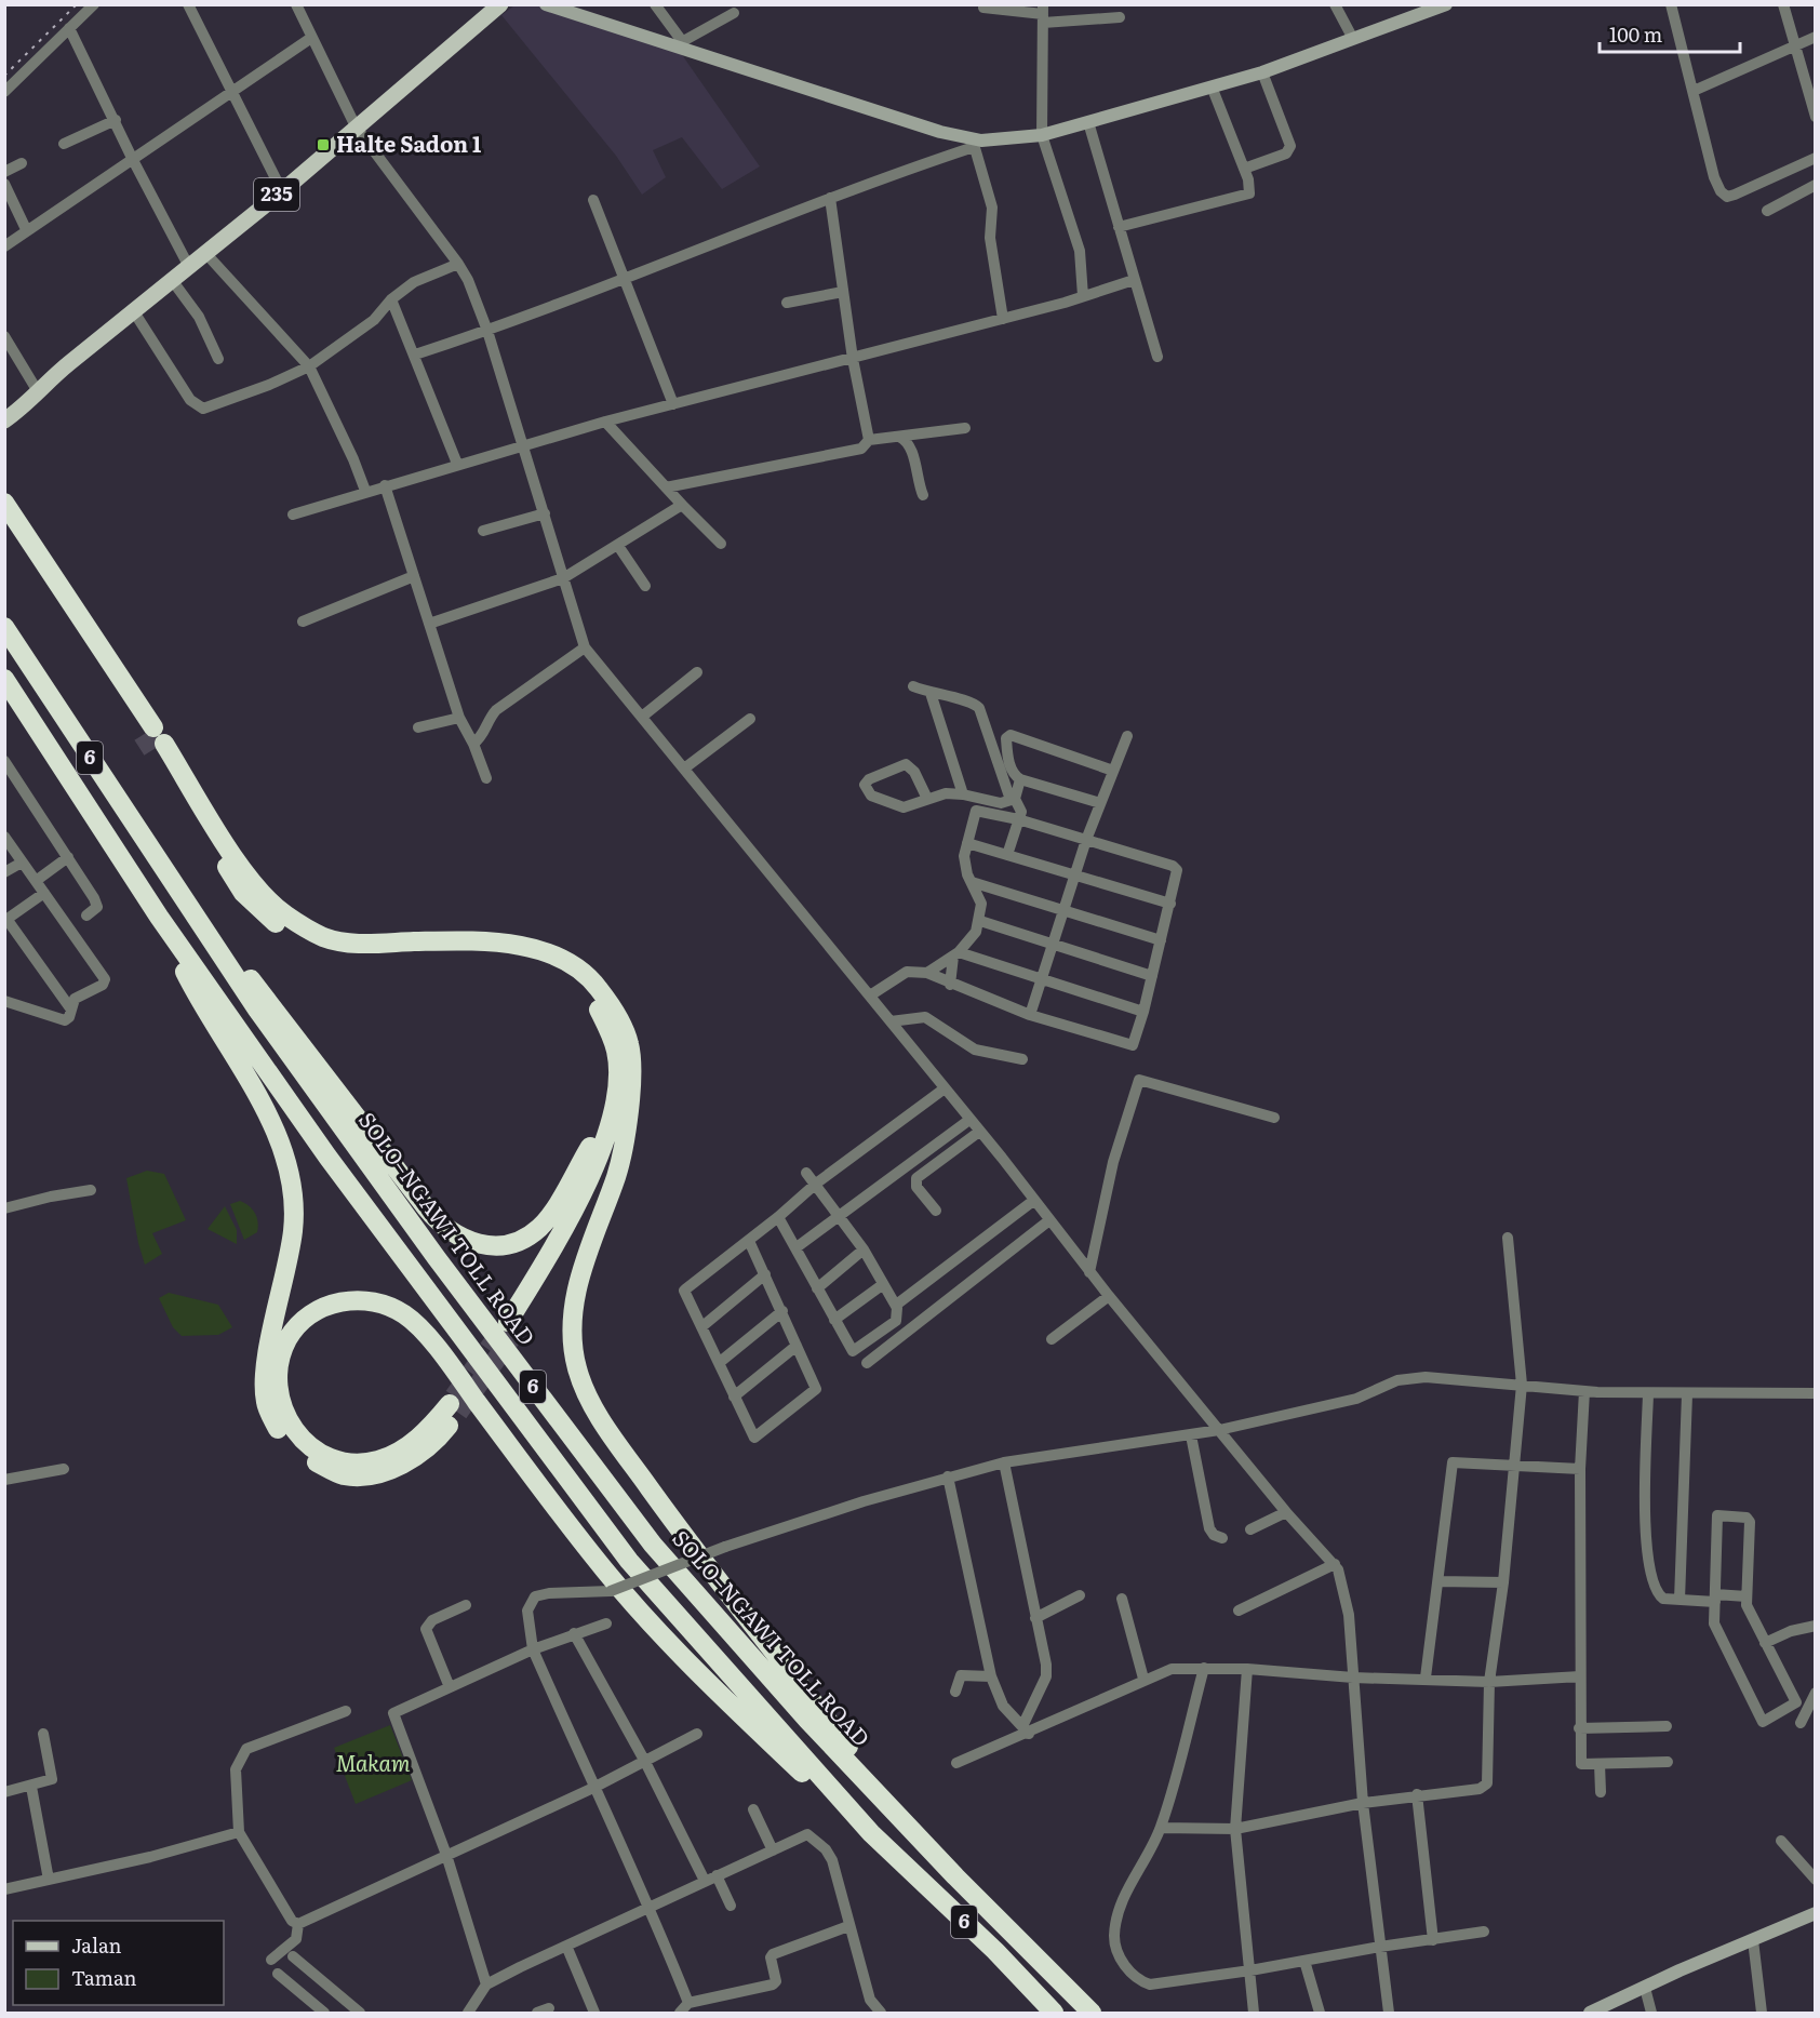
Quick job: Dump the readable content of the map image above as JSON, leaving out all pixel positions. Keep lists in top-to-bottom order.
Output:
{
  "streets": {
    "highway": ["6", "SOLO–NGAWI TOLL ROAD"],
    "main road": ["235"]
  },
  "parks": ["Makam"],
  "places": {
    "transit": ["Halte Sadon 1"]
  },
  "legend": ["Jalan", "Taman"],
  "scale_bar": "100 m"
}
